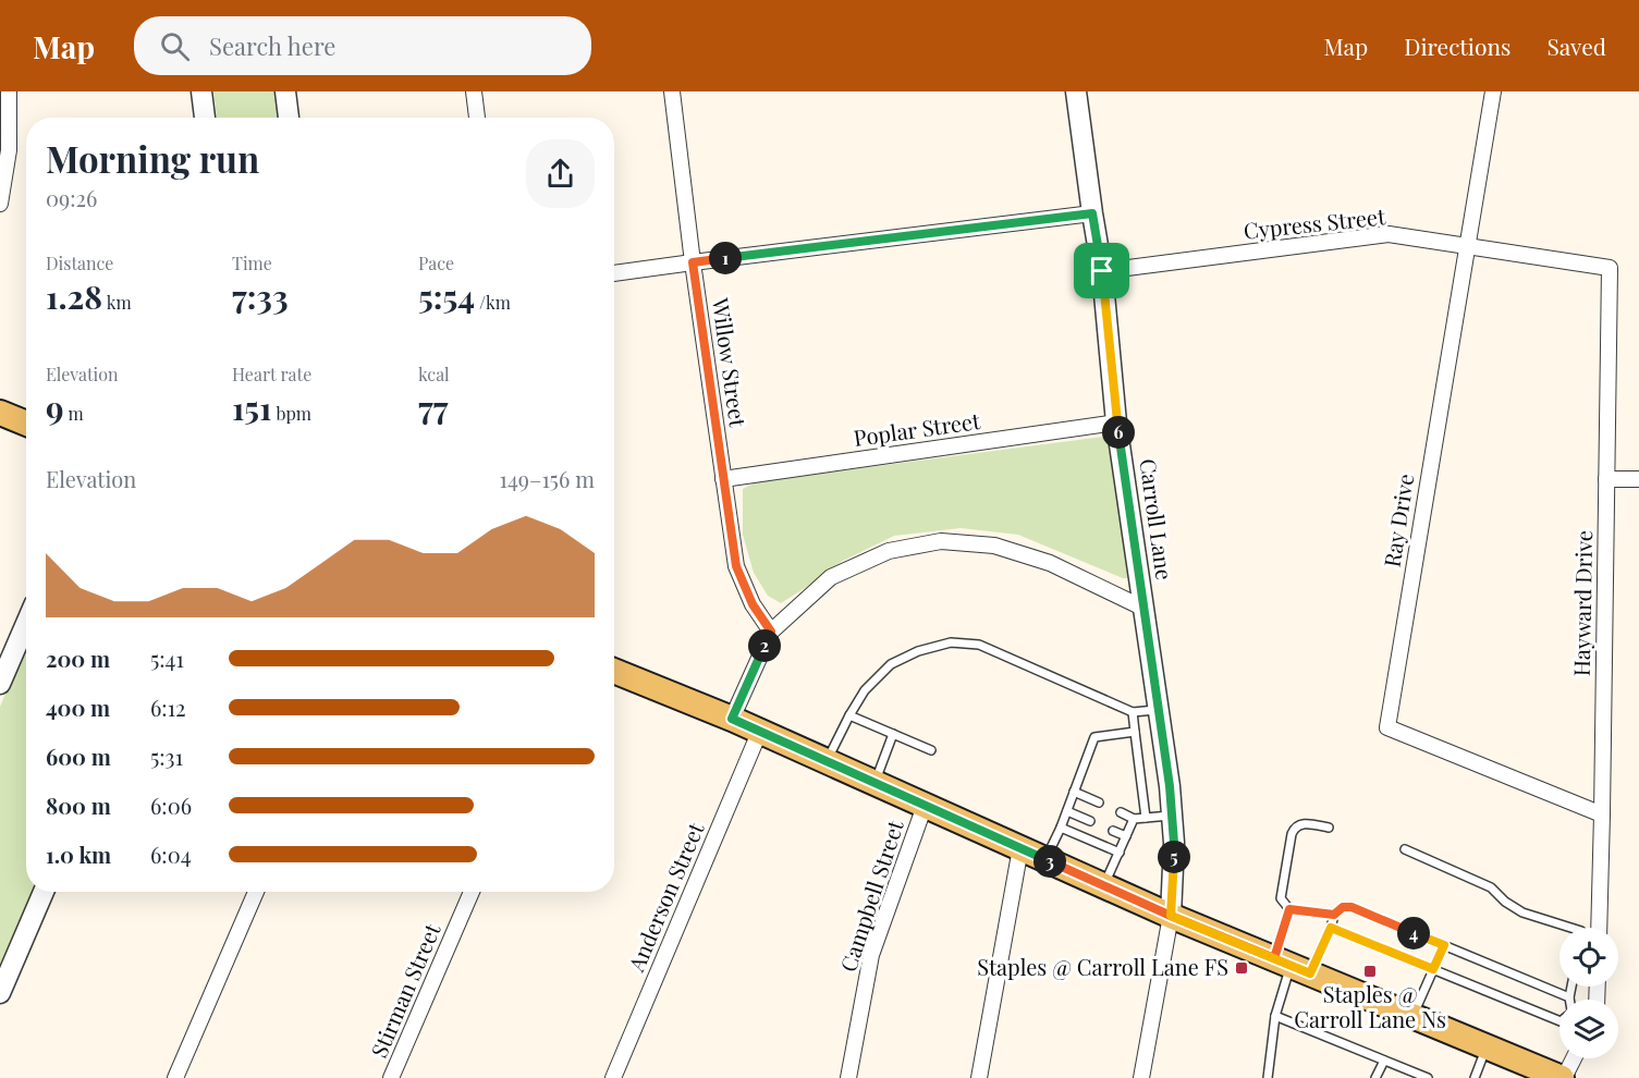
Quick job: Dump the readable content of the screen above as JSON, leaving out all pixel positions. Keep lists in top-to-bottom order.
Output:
{
  "streets": {
    "street": [
      "Cypress Street",
      "Willow Street",
      "Poplar Street",
      "Carroll Lane",
      "Ray Drive",
      "Hayward Drive",
      "Campbell Street",
      "Anderson Street",
      "Stirman Street"
    ]
  },
  "crossings": [
    ["Cypress Street", "Carroll Lane"],
    ["Cypress Street", "Ray Drive"],
    ["Cypress Street", "Hayward Drive"],
    ["Willow Street", "Poplar Street"],
    ["Poplar Street", "Carroll Lane"],
    ["Ray Drive", "Hayward Drive"]
  ],
  "places": {
    "transit": ["Staples @ Carroll Lane FS", "Staples @ Carroll Lane Ns"]
  },
  "page": {
    "header": "Map",
    "search": "Search here",
    "nav": ["Map", "Directions", "Saved"],
    "heading": ["Morning run", "09:26"],
    "stats": [
      ["Distance", "1.28 km"],
      ["Time", "7:33"],
      ["Pace", "5:54 /km"],
      ["Elevation", "9 m"],
      ["Heart rate", "151 bpm"],
      ["kcal", "77"]
    ],
    "pins": [
      "1",
      "6",
      "2",
      "5",
      "3",
      "4"
    ],
    "chart": ["Elevation", "149–156 m"],
    "list": [
      {
        "name": "200 m",
        "note": "5:41"
      },
      {
        "name": "400 m",
        "note": "6:12"
      },
      {
        "name": "600 m",
        "note": "5:31"
      },
      {
        "name": "800 m",
        "note": "6:06"
      },
      {
        "name": "1.0 km",
        "note": "6:04"
      }
    ]
  }
}
